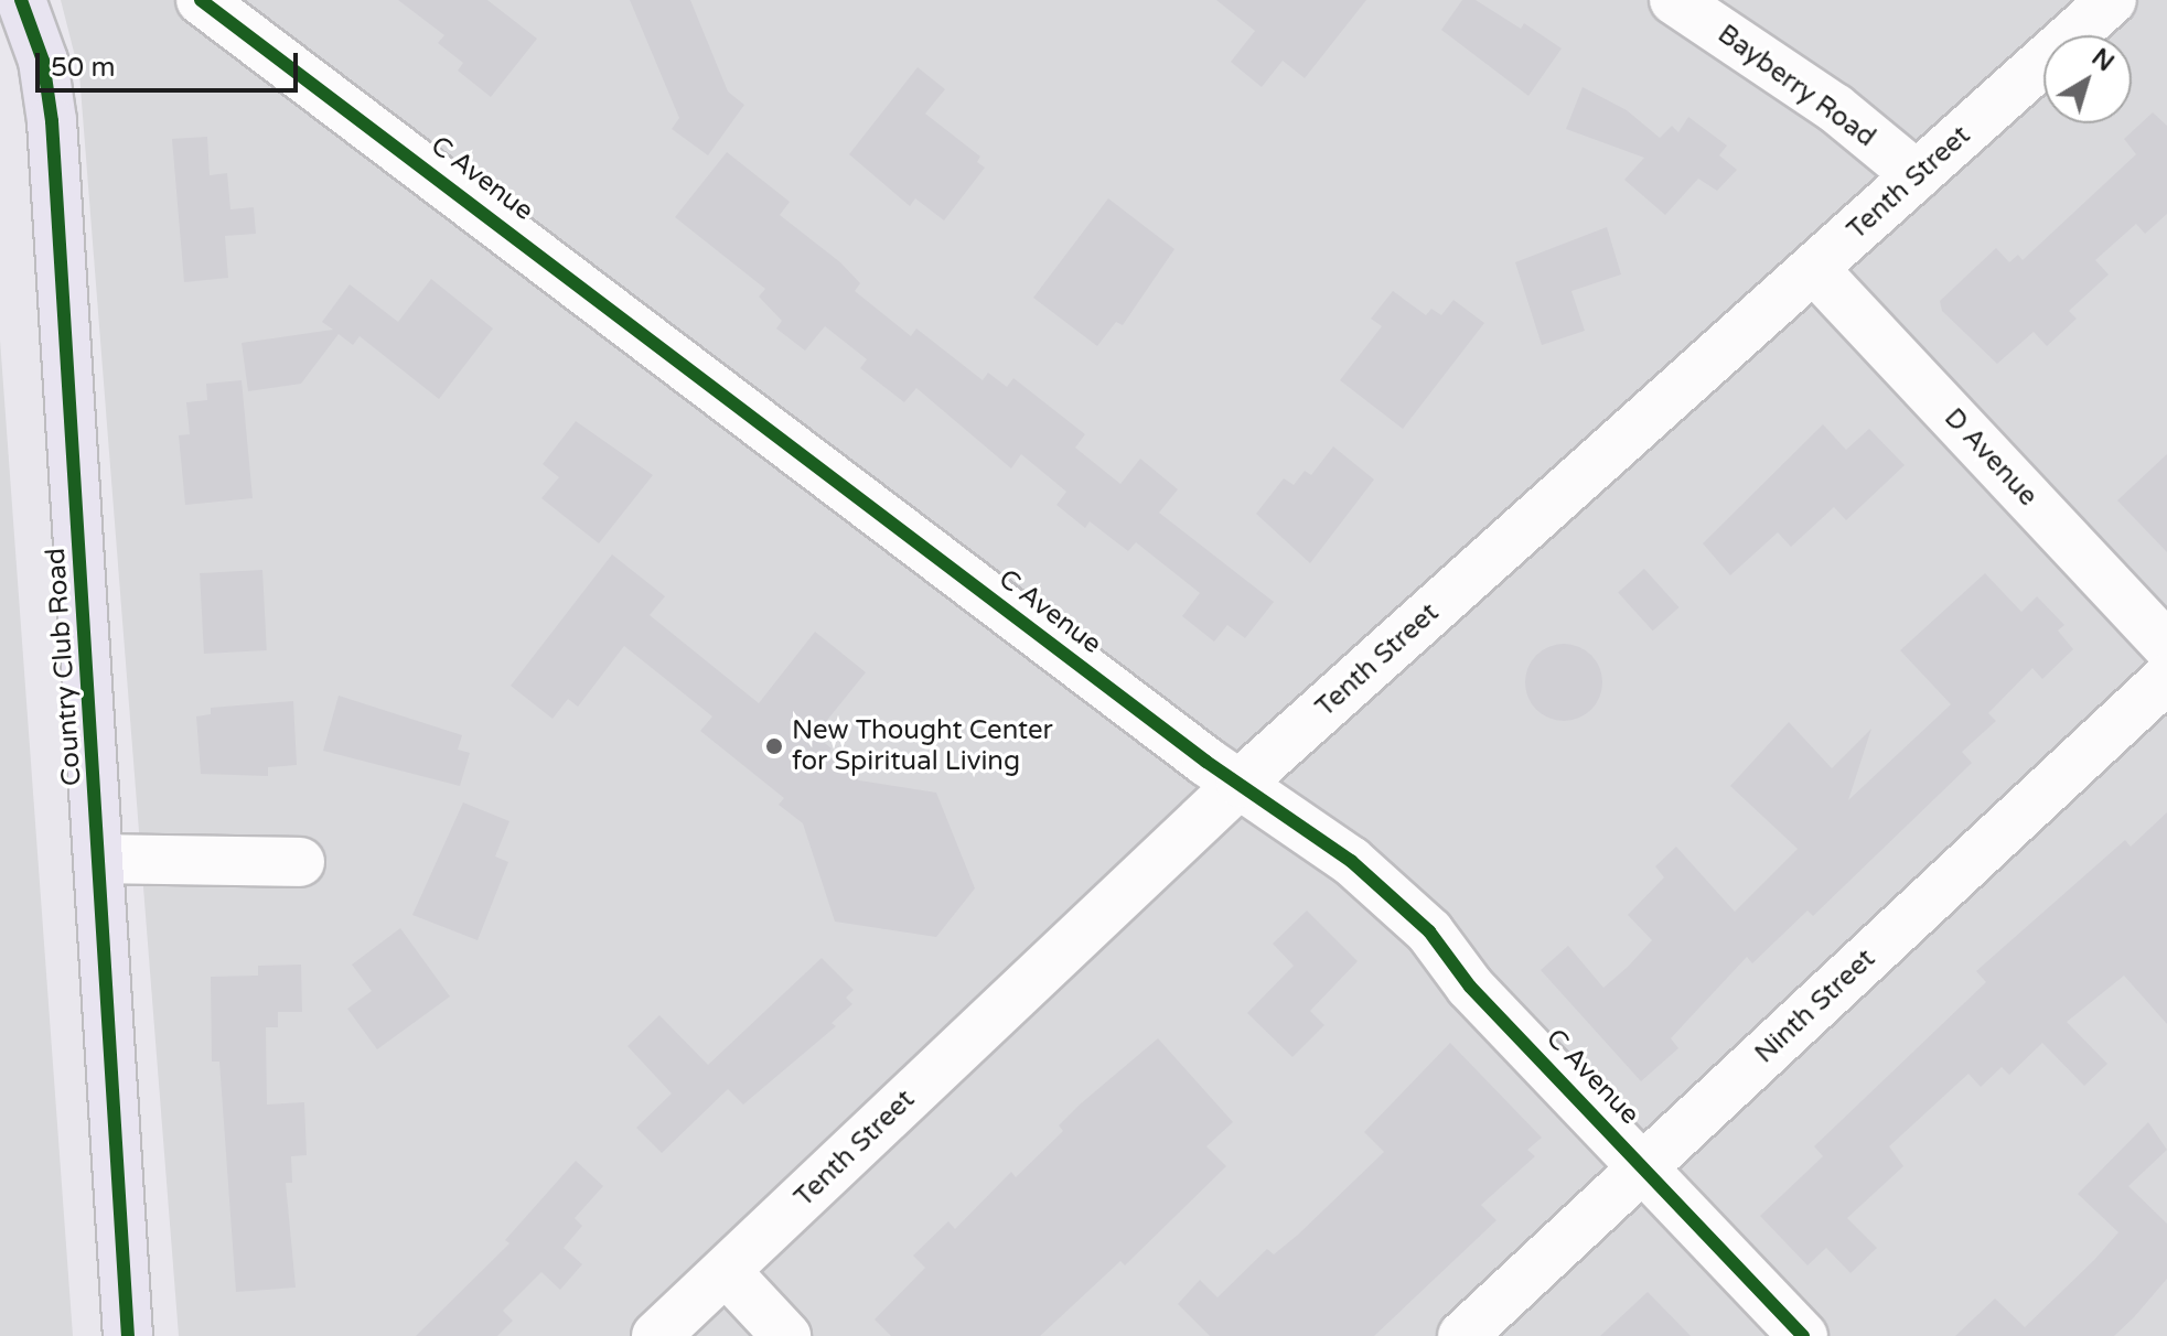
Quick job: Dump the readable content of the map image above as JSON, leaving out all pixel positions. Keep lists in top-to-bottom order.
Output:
{
  "streets": {
    "main road": ["Country Club Road"],
    "street": [
      "Bayberry Road",
      "C Avenue",
      "Tenth Street",
      "D Avenue",
      "Ninth Street"
    ]
  },
  "crossings": [
    ["Bayberry Road", "Tenth Street"],
    ["C Avenue", "Tenth Street"],
    ["C Avenue", "Ninth Street"],
    ["Tenth Street", "D Avenue"]
  ],
  "places": ["New Thought Center for Spiritual Living"],
  "scale_bar": "50 m",
  "north": "top right"
}
